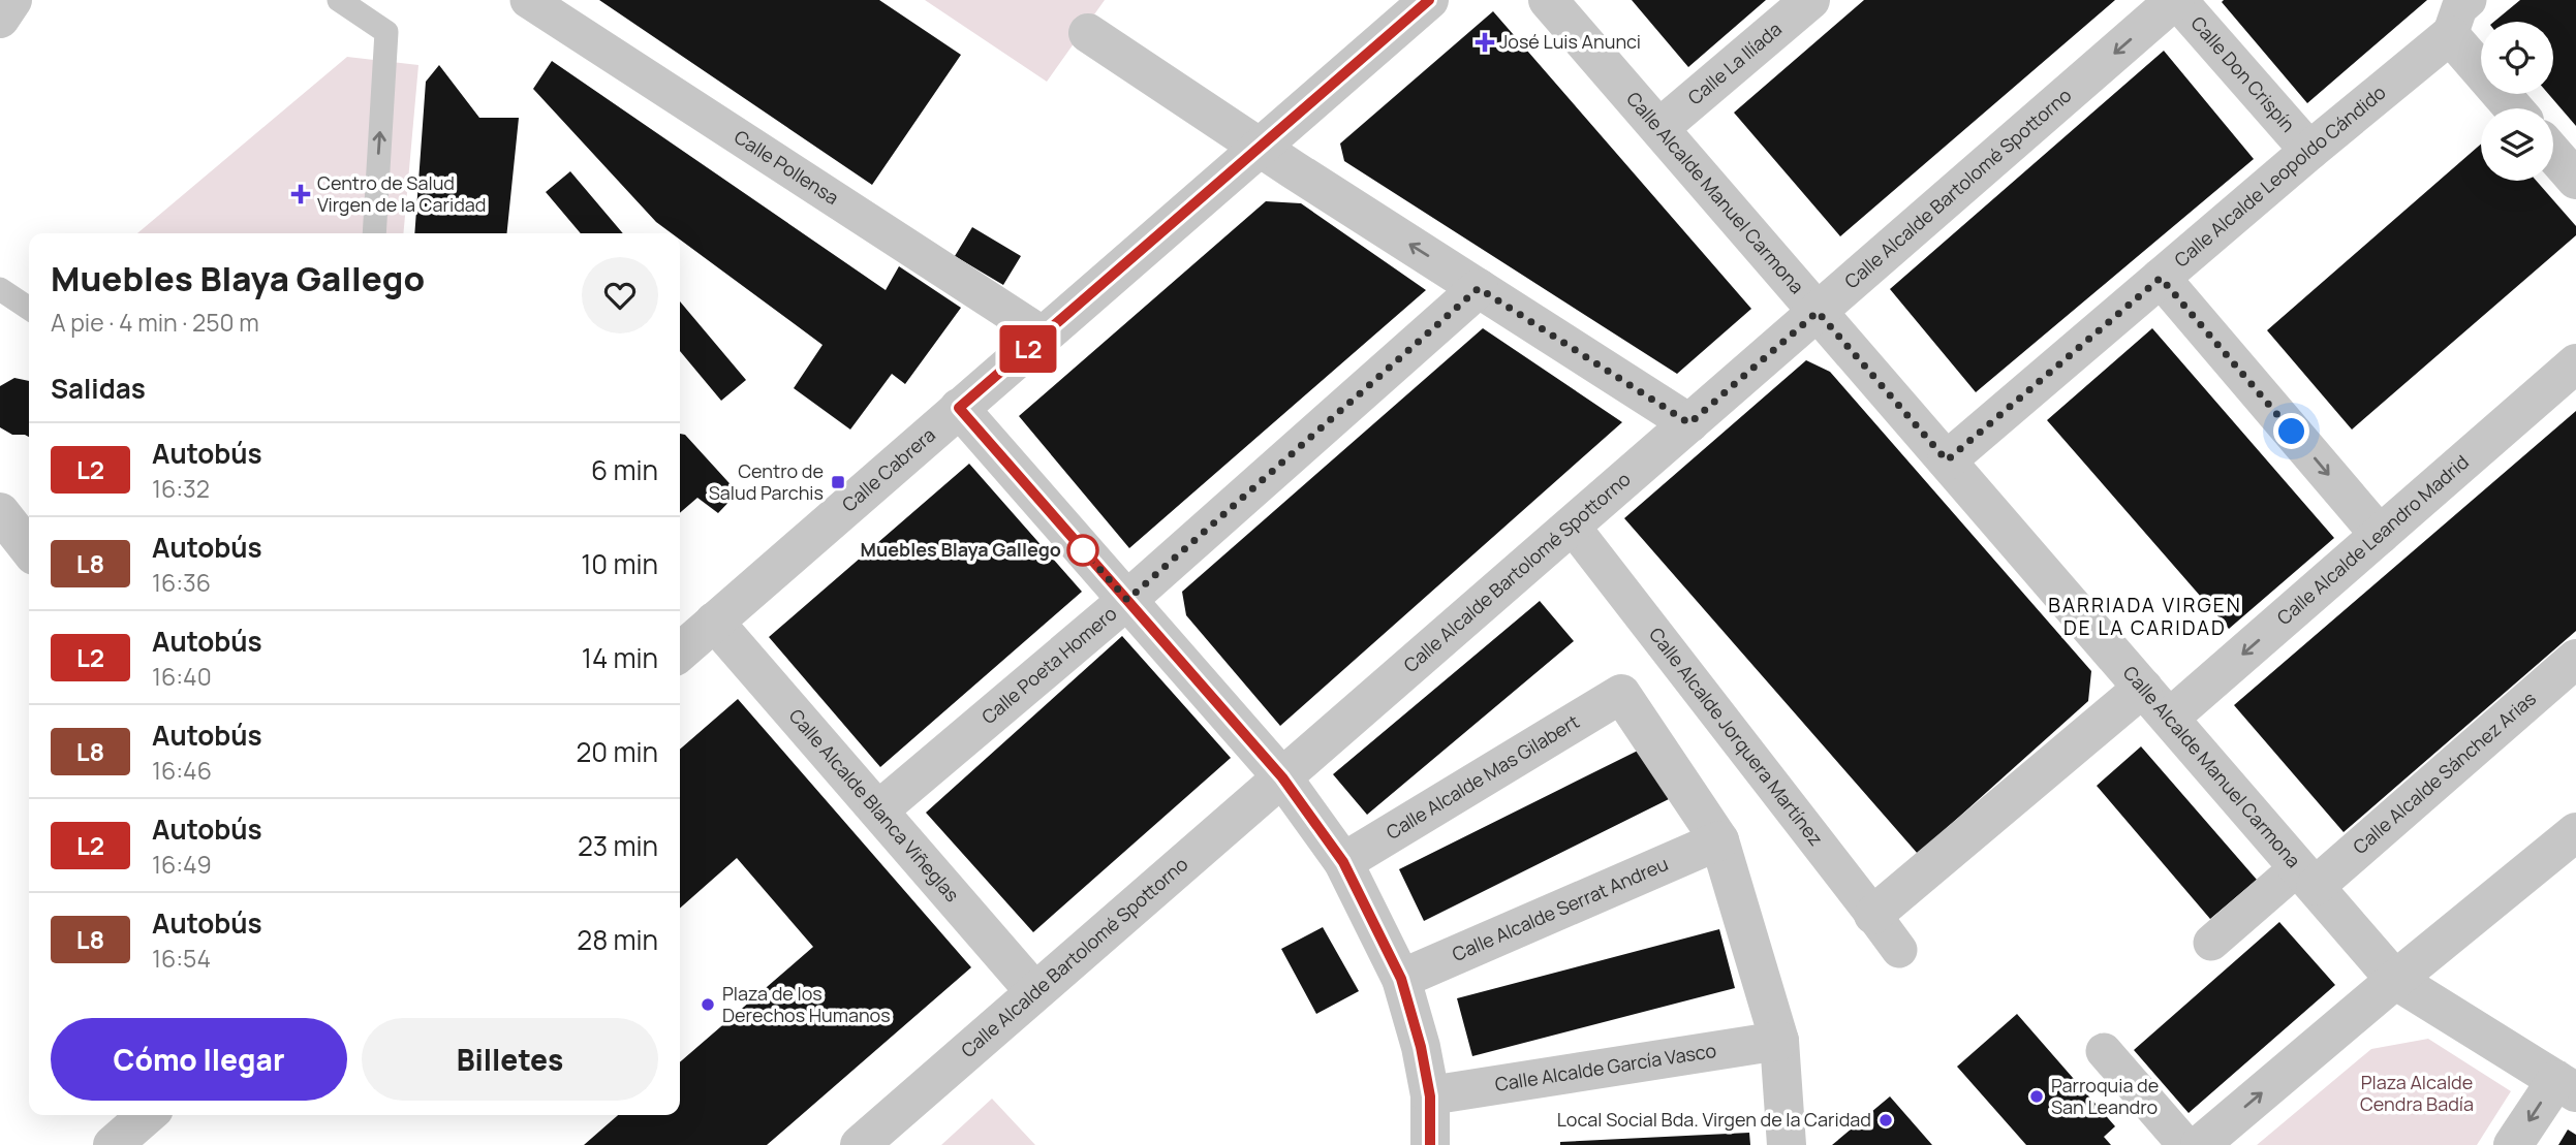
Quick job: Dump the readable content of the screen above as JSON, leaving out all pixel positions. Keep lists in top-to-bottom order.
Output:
{
  "streets": {
    "street": [
      "Calle La Ilíada",
      "Calle Don Crispín",
      "Calle Pollensa",
      "Calle Alcalde Leopoldo Cándido",
      "Calle Alcalde Bartolomé Spottorno",
      "Calle Alcalde Manuel Carmona",
      "Calle Cabrera",
      "Calle Alcalde Leandro Madrid",
      "Calle Poeta Homero",
      "Calle Alcalde Jorquera Martínez",
      "Calle Alcalde Sánchez Arias",
      "Calle Alcalde Mas Gilabert",
      "Calle Alcalde Blanca Viñeglas",
      "Calle Alcalde Serrat Andreu",
      "Calle Alcalde García Vasco"
    ]
  },
  "crossings": [
    ["Calle La Ilíada", "Calle Alcalde Manuel Carmona"],
    ["Calle Don Crispín", "Calle Alcalde Leopoldo Cándido"],
    ["Calle Don Crispín", "Calle Alcalde Bartolomé Spottorno"],
    ["Calle Pollensa", "Calle Cabrera"],
    ["Calle Alcalde Leopoldo Cándido", "Calle Alcalde Manuel Carmona"],
    ["Calle Alcalde Bartolomé Spottorno", "Calle Alcalde Manuel Carmona"],
    ["Calle Alcalde Bartolomé Spottorno", "Calle Alcalde Jorquera Martínez"],
    ["Calle Alcalde Bartolomé Spottorno", "Calle Alcalde Blanca Viñeglas"],
    ["Calle Alcalde Manuel Carmona", "Calle Alcalde Leandro Madrid"],
    ["Calle Alcalde Manuel Carmona", "Calle Alcalde Sánchez Arias"],
    ["Calle Cabrera", "Calle Alcalde Blanca Viñeglas"],
    ["Calle Poeta Homero", "Calle Alcalde Blanca Viñeglas"],
    ["Calle Alcalde Mas Gilabert", "Calle Alcalde Serrat Andreu"]
  ],
  "districts": ["BARRIADA VIRGEN DE LA CARIDAD"],
  "parks": ["Plaza Alcalde Cendra Badía"],
  "places": {
    "health": ["José Luis Anunci", "Centro de Salud Virgen de la Caridad"],
    "transit": ["Centro de Salud Parchis"],
    "other": [
      "Muebles Blaya Gallego",
      "Plaza de los Derechos Humanos",
      "Parroquia de San Leandro",
      "Local Social Bda. Virgen de la Caridad"
    ]
  },
  "lines": ["bus line L2"],
  "page": {
    "on_map": "L2",
    "heading": [
      ["Muebles Blaya Gallego", "A pie · 4 min · 250 m"],
      "Salidas"
    ],
    "list": [
      {
        "mark": "L2",
        "name": "Autobús",
        "note": "16:32",
        "value": "6 min"
      },
      {
        "mark": "L8",
        "name": "Autobús",
        "note": "16:36",
        "value": "10 min"
      },
      {
        "mark": "L2",
        "name": "Autobús",
        "note": "16:40",
        "value": "14 min"
      },
      {
        "mark": "L8",
        "name": "Autobús",
        "note": "16:46",
        "value": "20 min"
      },
      {
        "mark": "L2",
        "name": "Autobús",
        "note": "16:49",
        "value": "23 min"
      },
      {
        "mark": "L8",
        "name": "Autobús",
        "note": "16:54",
        "value": "28 min"
      }
    ],
    "buttons": ["Cómo llegar", "Billetes"]
  }
}
